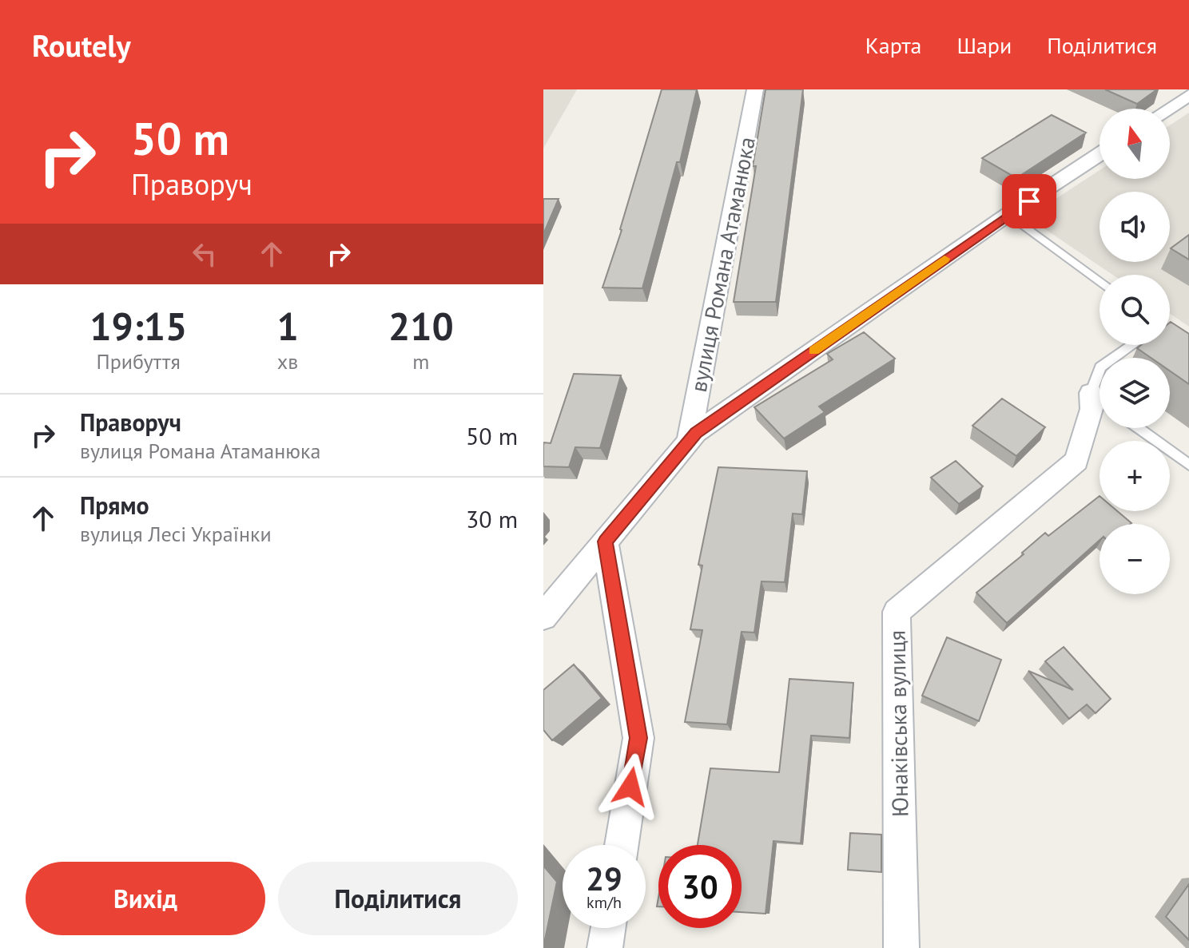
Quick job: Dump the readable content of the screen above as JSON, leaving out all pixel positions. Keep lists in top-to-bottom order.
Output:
{
  "streets": {
    "street": ["вулиця Романа Атаманюка", "Юнаківська вулиця"]
  },
  "north": "top",
  "page": {
    "header": "Routely",
    "nav": ["Карта", "Шари", "Поділитися"],
    "turn": ["50 m", "Праворуч"],
    "map_buttons": ["+", "−"],
    "eta": [
      "19:15",
      "Прибуття",
      "1",
      "хв",
      "210",
      "m"
    ],
    "list": [
      {
        "name": "Праворуч",
        "note": "вулиця Романа Атаманюка",
        "value": "50 m"
      },
      {
        "name": "Прямо",
        "note": "вулиця Лесі Українки",
        "value": "30 m"
      }
    ],
    "speed": "29 km/h",
    "limit": "30",
    "buttons": ["Вихід", "Поділитися"]
  }
}
